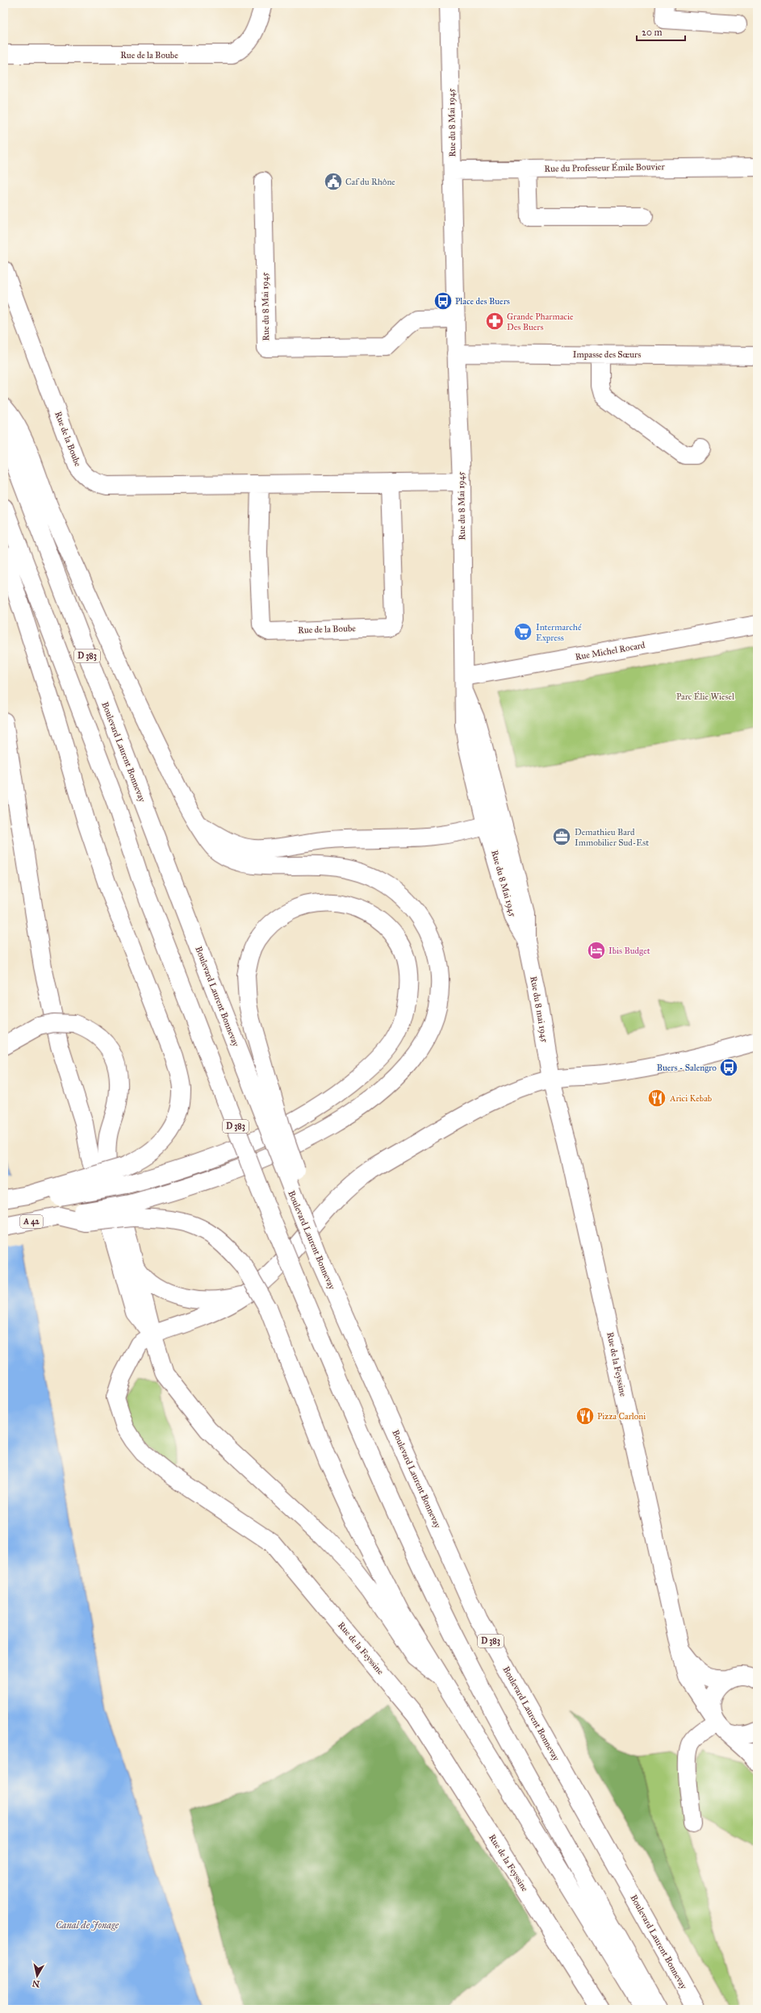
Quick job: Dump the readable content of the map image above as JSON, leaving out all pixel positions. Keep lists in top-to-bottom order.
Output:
{
  "streets": {
    "main road": [
      "Rue de la Boube",
      "Rue du 8 Mai 1945",
      "Rue du Professeur Émile Bouvier",
      "Impasse des Sœurs",
      "Rue Michel Rocard",
      "D 383",
      "Boulevard Laurent Bonnevay",
      "Rue du 8 mai 1945",
      "A 42",
      "Rue de la Feyssine"
    ]
  },
  "crossings": [
    ["Rue de la Boube", "Rue du 8 Mai 1945"],
    ["Rue du 8 Mai 1945", "Rue du Professeur Émile Bouvier"],
    ["Rue du 8 Mai 1945", "Impasse des Sœurs"],
    ["Rue du 8 Mai 1945", "Rue Michel Rocard"],
    ["Rue du 8 Mai 1945", "Rue du 8 mai 1945"],
    ["Rue du 8 mai 1945", "Rue de la Feyssine"]
  ],
  "water": ["Canal de Jonage"],
  "parks": ["Parc Élie Wiesel"],
  "places": {
    "public building": ["Caf du Rhône"],
    "bus stop": ["Place des Buers", "Buers - Salengro"],
    "pharmacy": ["Grande Pharmacie Des Buers"],
    "supermarket": ["Intermarché Express"],
    "office": ["Demathieu Bard Immobilier Sud-Est"],
    "hotel": ["Ibis Budget"],
    "restaurant": ["Arici Kebab", "Pizza Carloni"]
  },
  "scale_bar": "20 m",
  "north": "bottom"
}
